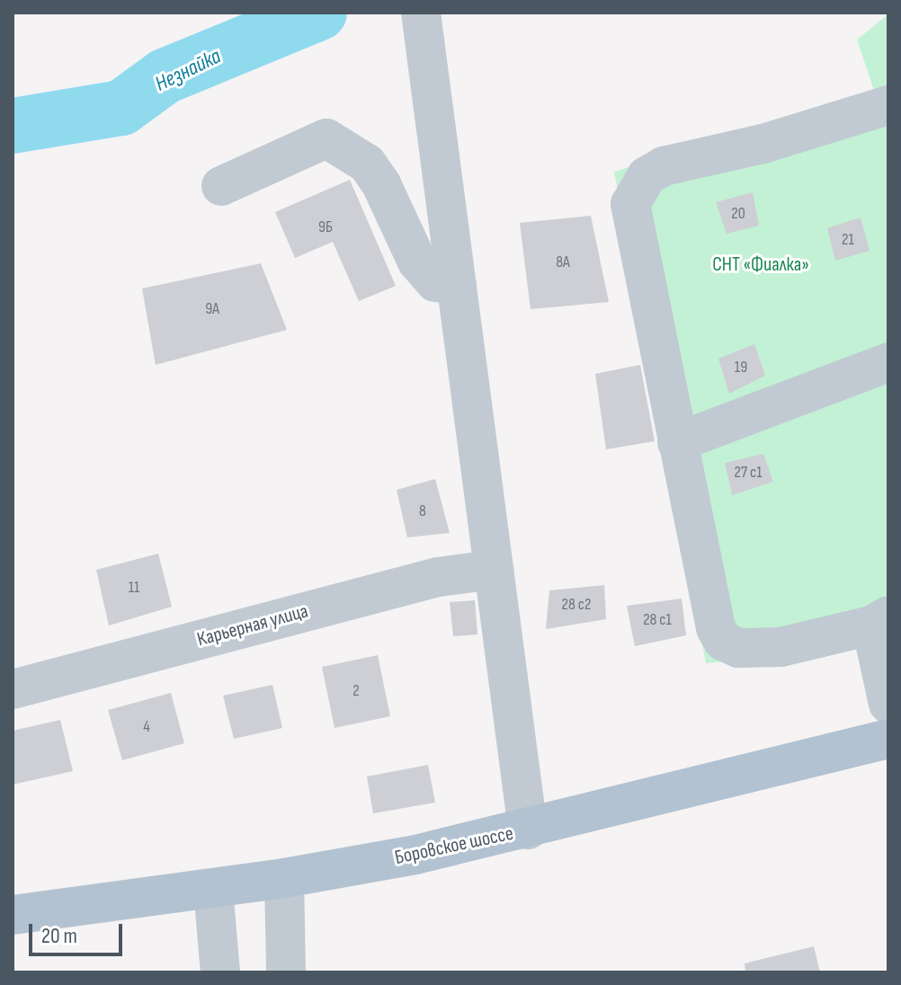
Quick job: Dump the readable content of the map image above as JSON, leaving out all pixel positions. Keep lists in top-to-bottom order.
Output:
{
  "streets": {
    "main road": ["Боровское шоссе"],
    "street": ["Карьерная улица"]
  },
  "water": ["Незнайка"],
  "parks": ["СНТ «Фиалка»"],
  "house_numbers": [
    "20",
    "9Б",
    "21",
    "8А",
    "9А",
    "19",
    "27 с1",
    "8",
    "11",
    "28 с2",
    "28 с1",
    "2",
    "4"
  ],
  "scale_bar": "20 m"
}
